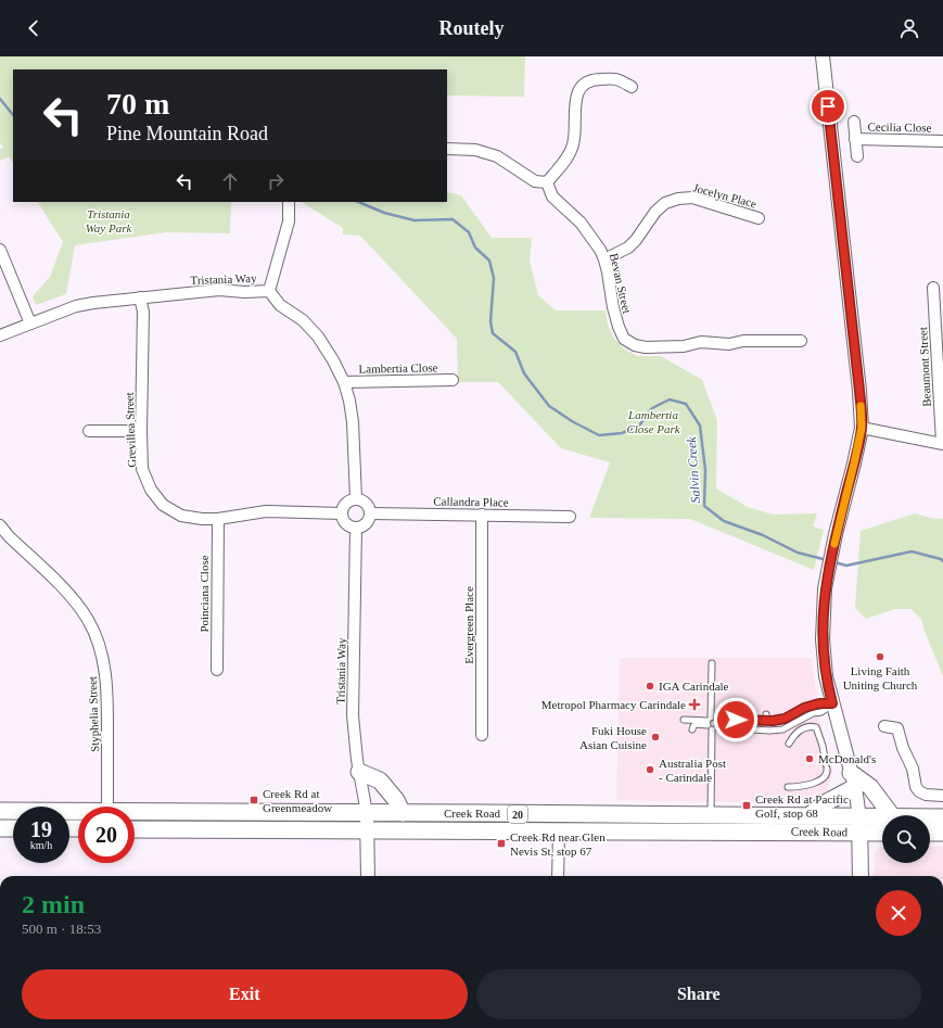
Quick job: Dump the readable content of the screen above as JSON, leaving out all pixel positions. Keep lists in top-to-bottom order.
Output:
{
  "streets": {
    "main road": ["Creek Road", "20"],
    "street": [
      "Cecilia Close",
      "Jocelyn Place",
      "Tristania Way",
      "Bevan Street",
      "Beaumont Street",
      "Lambertia Close",
      "Grevillea Street",
      "Callandra Place",
      "Poinciana Close",
      "Evergreen Place",
      "Styphelia Street"
    ]
  },
  "crossings": [
    ["Jocelyn Place", "Bevan Street"],
    ["Tristania Way", "Lambertia Close"],
    ["Tristania Way", "Grevillea Street"],
    ["Tristania Way", "Callandra Place"],
    ["Tristania Way", "Creek Road"],
    ["Grevillea Street", "Callandra Place"],
    ["Grevillea Street", "Poinciana Close"],
    ["Callandra Place", "Evergreen Place"]
  ],
  "water": ["Salvin Creek"],
  "parks": ["Tristania Way Park", "Lambertia Close Park"],
  "places": {
    "other": [
      "Living Faith Uniting Church",
      "IGA Carindale",
      "Fuki House Asian Cuisine",
      "McDonald's",
      "Australia Post - Carindale"
    ],
    "health": ["Metropol Pharmacy Carindale"],
    "transit": ["Creek Rd at Greenmeadow", "Creek Rd at Pacific Golf, stop 68", "Creek Rd near Glen Nevis St, stop 67"]
  },
  "page": {
    "header": "Routely",
    "turn": ["70 m", "Pine Mountain Road"],
    "speed": "19 km/h",
    "limit": "20",
    "heading": ["2 min", "500 m · 18:53"],
    "buttons": ["Exit", "Share"]
  }
}
